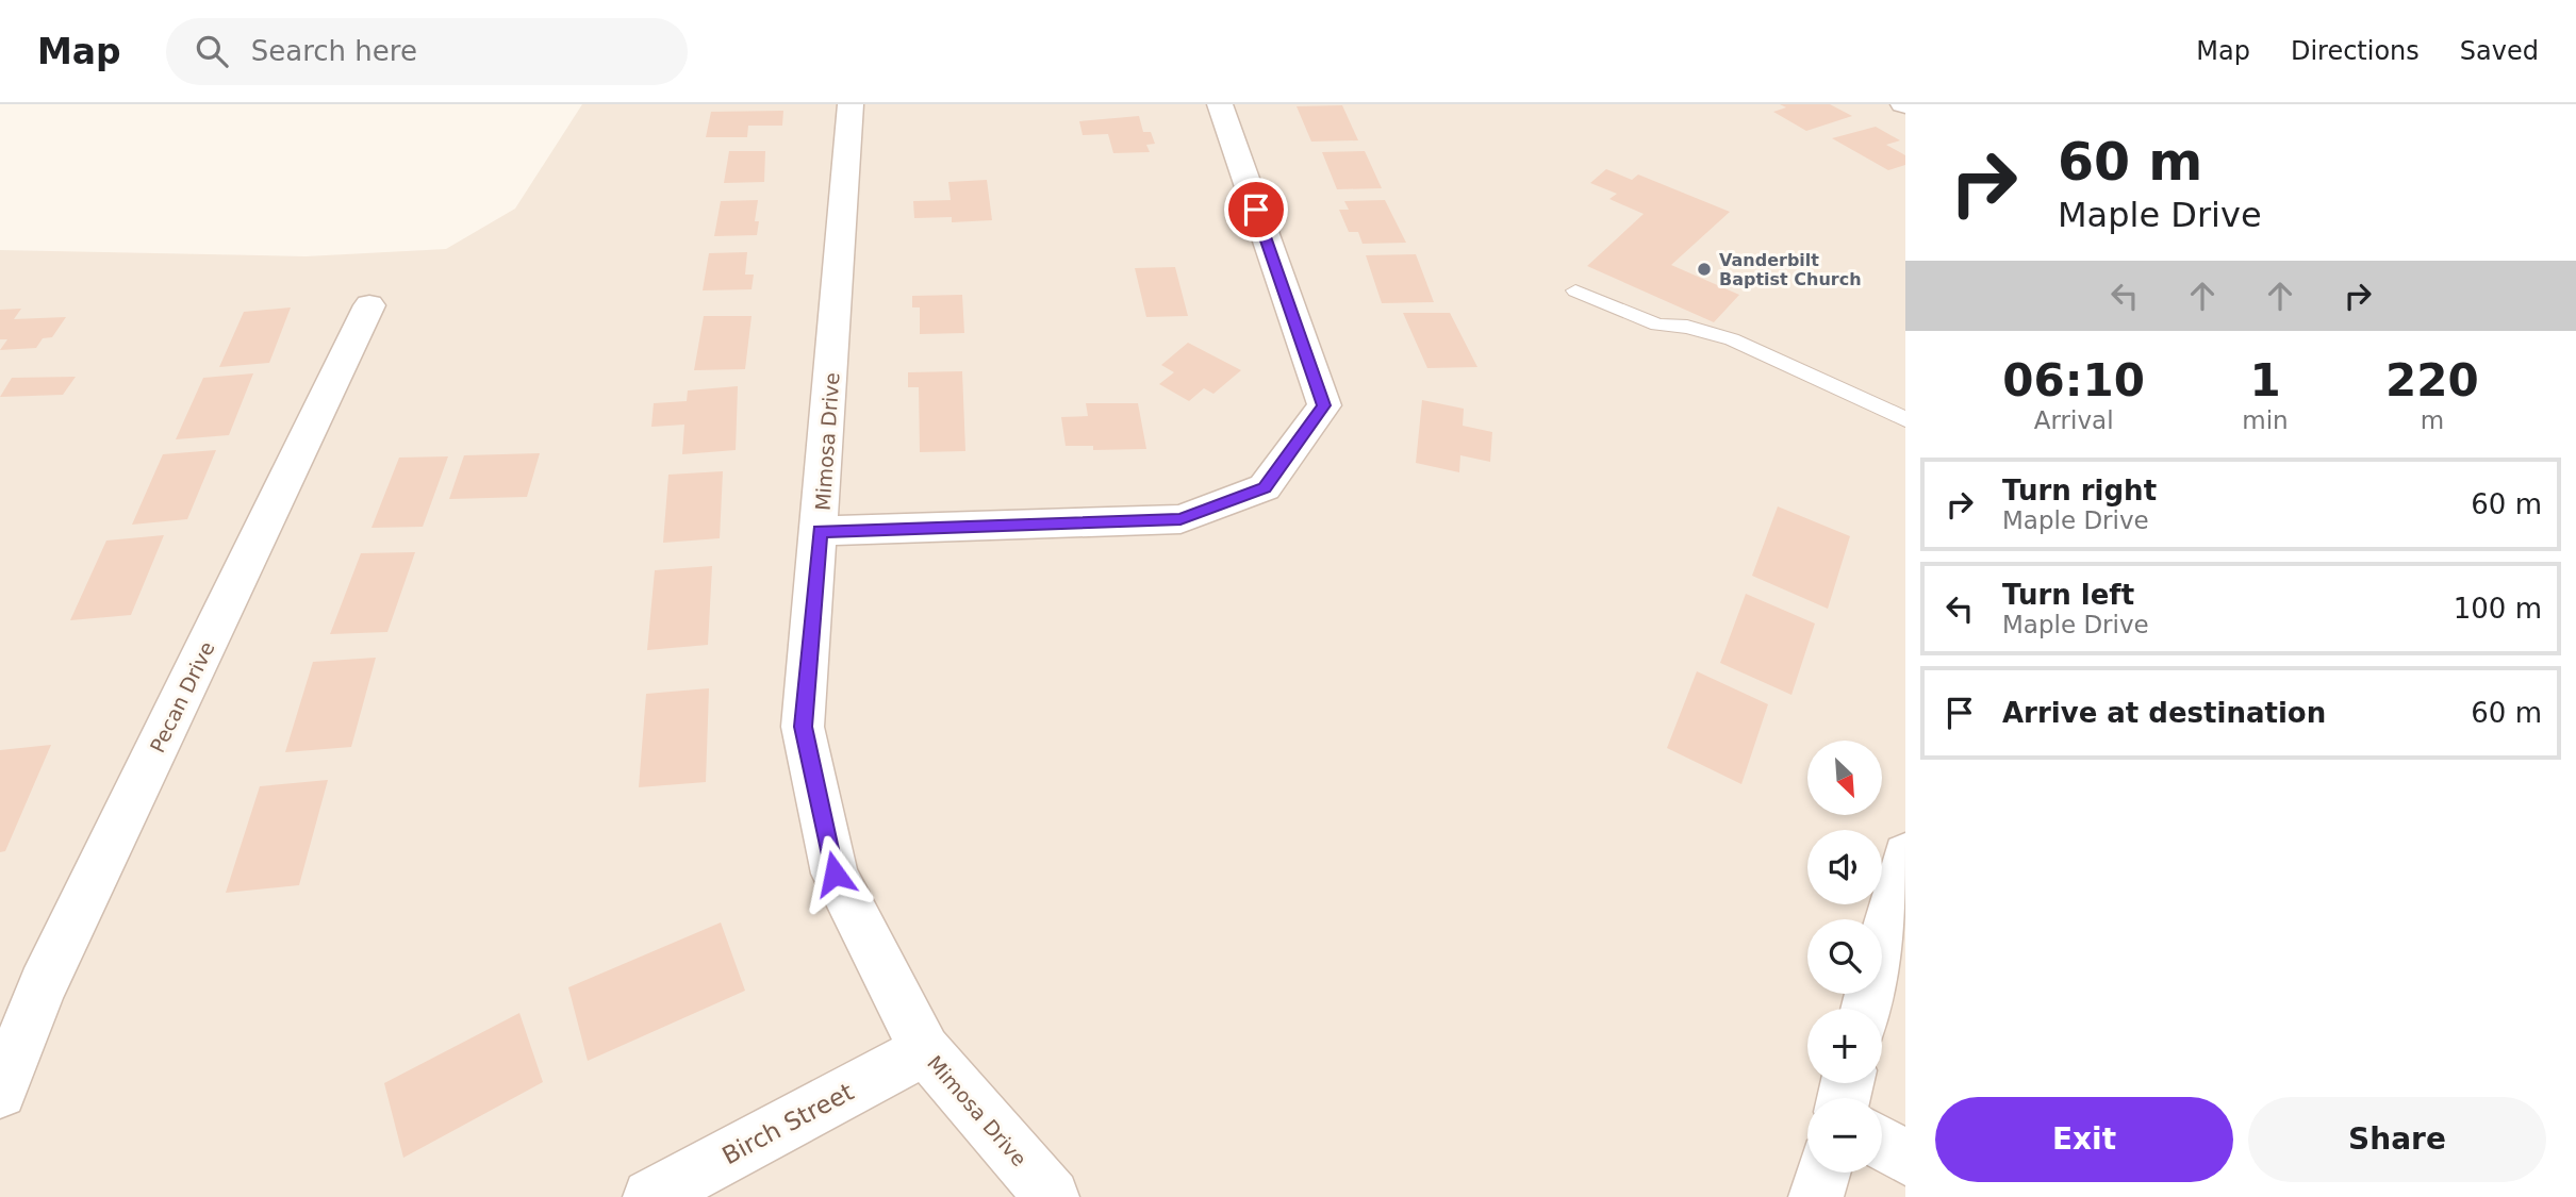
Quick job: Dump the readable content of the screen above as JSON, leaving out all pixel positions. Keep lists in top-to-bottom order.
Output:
{
  "streets": {
    "street": ["Mimosa Drive", "Pecan Drive", "Birch Street"]
  },
  "crossings": [
    ["Mimosa Drive", "Birch Street"]
  ],
  "places": ["Vanderbilt Baptist Church"],
  "north": "bottom right",
  "page": {
    "header": "Map",
    "search": "Search here",
    "nav": ["Map", "Directions", "Saved"],
    "turn": ["60 m", "Maple Drive"],
    "eta": [
      "06:10",
      "Arrival",
      "1",
      "min",
      "220",
      "m"
    ],
    "list": [
      {
        "name": "Turn right",
        "note": "Maple Drive",
        "value": "60 m"
      },
      {
        "name": "Turn left",
        "note": "Maple Drive",
        "value": "100 m"
      },
      {
        "name": "Arrive at destination",
        "value": "60 m"
      }
    ],
    "map_buttons": ["+", "−"],
    "buttons": ["Exit", "Share"]
  }
}
